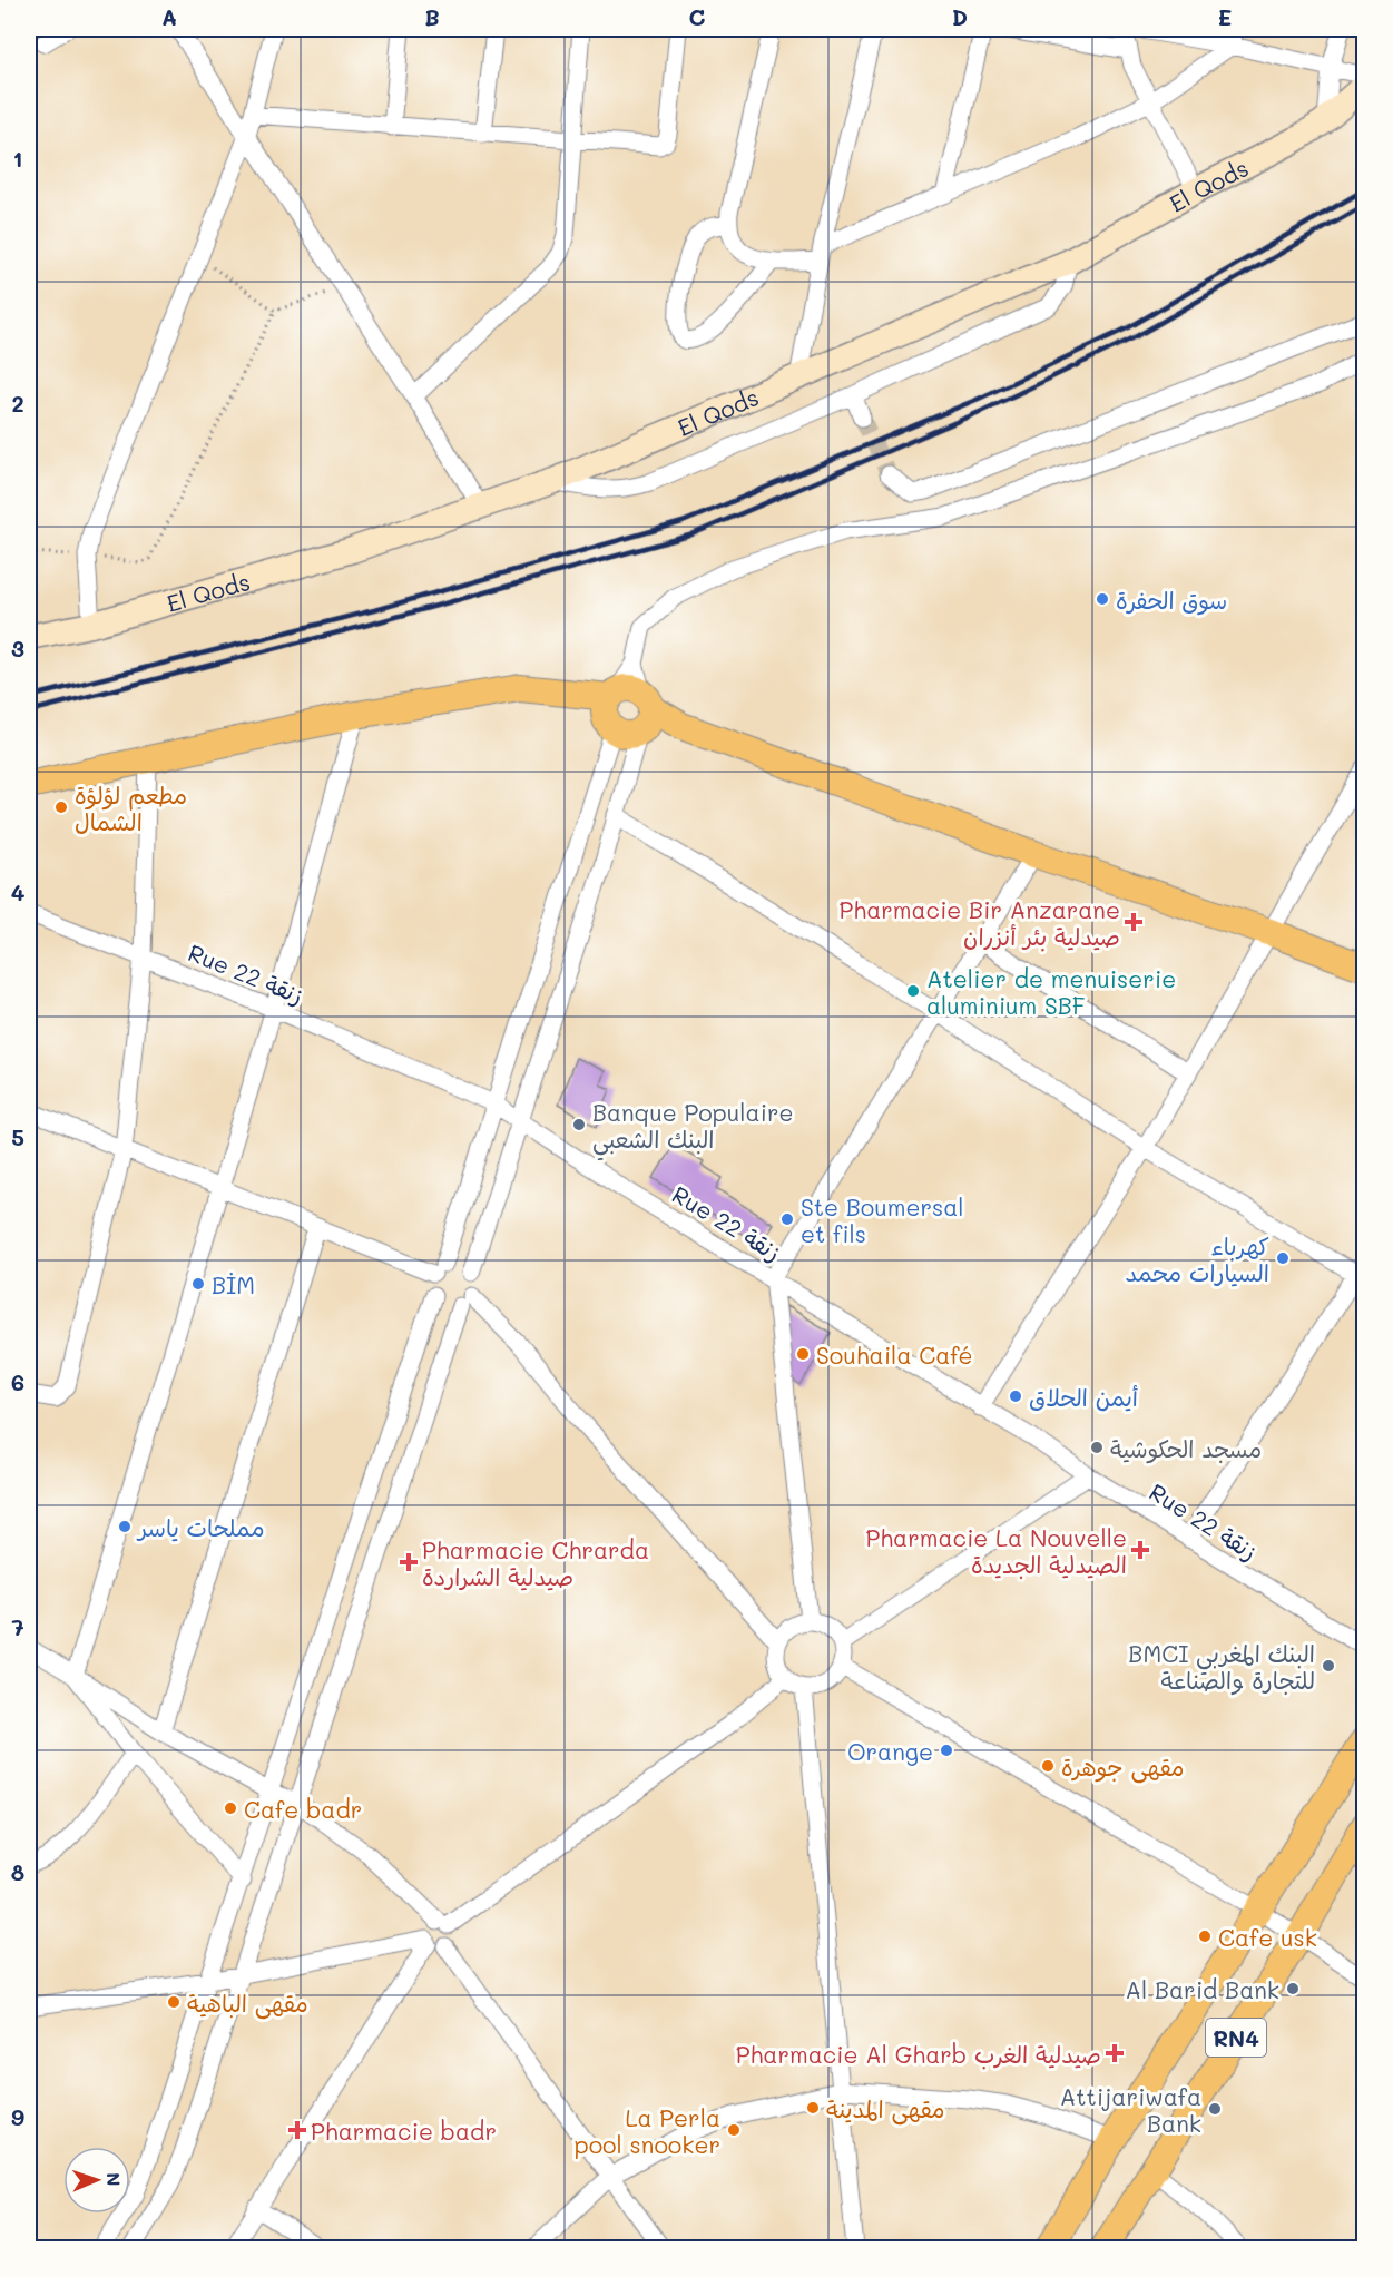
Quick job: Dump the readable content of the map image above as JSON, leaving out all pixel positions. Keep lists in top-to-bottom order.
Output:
{
  "streets": {
    "main road": ["RN4"],
    "street": ["El Qods", "Rue 22 زنقة"]
  },
  "places": {
    "other": [
      "سوق الحفرة",
      "مطعم لؤلؤة الشمال",
      "Atelier de menuiserie aluminium SBF",
      "Banque Populaire البنك الشعبي",
      "Ste Boumersal et fils",
      "كهرباء السيارات محمد",
      "BİM",
      "Souhaila Café",
      "أيمن الحلاق",
      "مسجد الحكوشية",
      "مملحات ياسر",
      "BMCI البنك المغربي للتجارة والصناعة",
      "Orange",
      "مقهى جوهرة",
      "Cafe badr",
      "Cafe usk",
      "Al Barid Bank",
      "مقهى الباهية",
      "مقهى المدينة",
      "Attijariwafa Bank",
      "La Perla pool snooker"
    ],
    "health": [
      "Pharmacie Bir Anzarane صيدلية بئر أنزران",
      "Pharmacie La Nouvelle الصيدلية الجديدة",
      "Pharmacie Chrarda صيدلية الشراردة",
      "Pharmacie Al Gharb صيدلية الغرب",
      "Pharmacie badr"
    ]
  },
  "north": "right",
  "grid": {
    "columns": [
      "A",
      "B",
      "C",
      "D",
      "E"
    ],
    "rows": [
      "1",
      "2",
      "3",
      "4",
      "5",
      "6",
      "7",
      "8",
      "9"
    ]
  }
}
